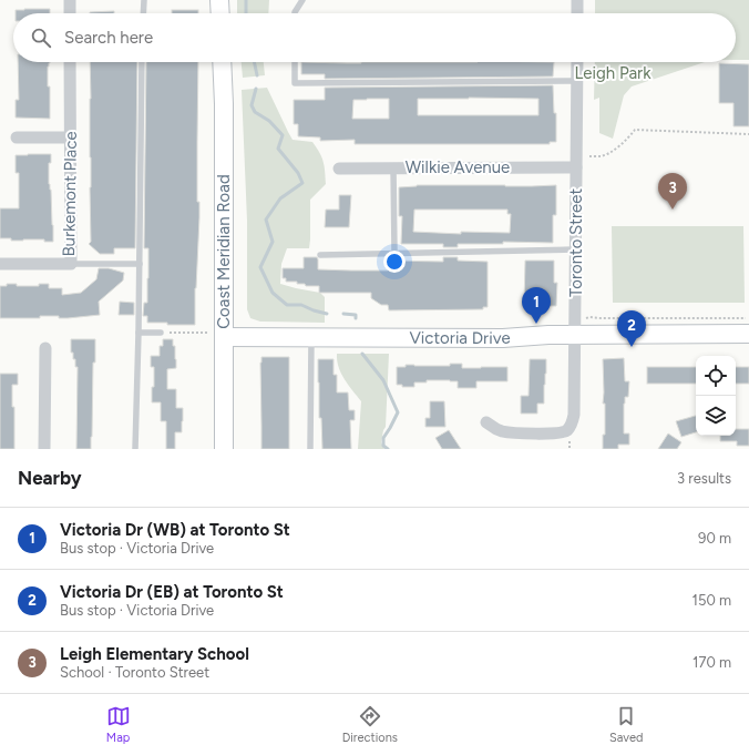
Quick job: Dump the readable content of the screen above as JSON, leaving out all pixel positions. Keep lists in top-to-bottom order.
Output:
{
  "streets": {
    "main road": ["Coast Meridian Road", "Victoria Drive"],
    "street": ["Wilkie Avenue", "Burkemont Place", "Toronto Street"]
  },
  "crossings": [
    ["Wilkie Avenue", "Toronto Street"],
    ["Toronto Street", "Victoria Drive"],
    ["Coast Meridian Road", "Victoria Drive"]
  ],
  "parks": ["Leigh Park"],
  "page": {
    "search": "Search here",
    "pins": ["3", "1", "2"],
    "heading": ["Nearby", "3 results"],
    "list": [
      {
        "mark": "1",
        "name": "Victoria Dr (WB) at Toronto St",
        "note": "Bus stop · Victoria Drive",
        "value": "90 m"
      },
      {
        "mark": "2",
        "name": "Victoria Dr (EB) at Toronto St",
        "note": "Bus stop · Victoria Drive",
        "value": "150 m"
      },
      {
        "mark": "3",
        "name": "Leigh Elementary School",
        "note": "School · Toronto Street",
        "value": "170 m"
      }
    ],
    "nav": ["Map", "Directions", "Saved"]
  }
}
